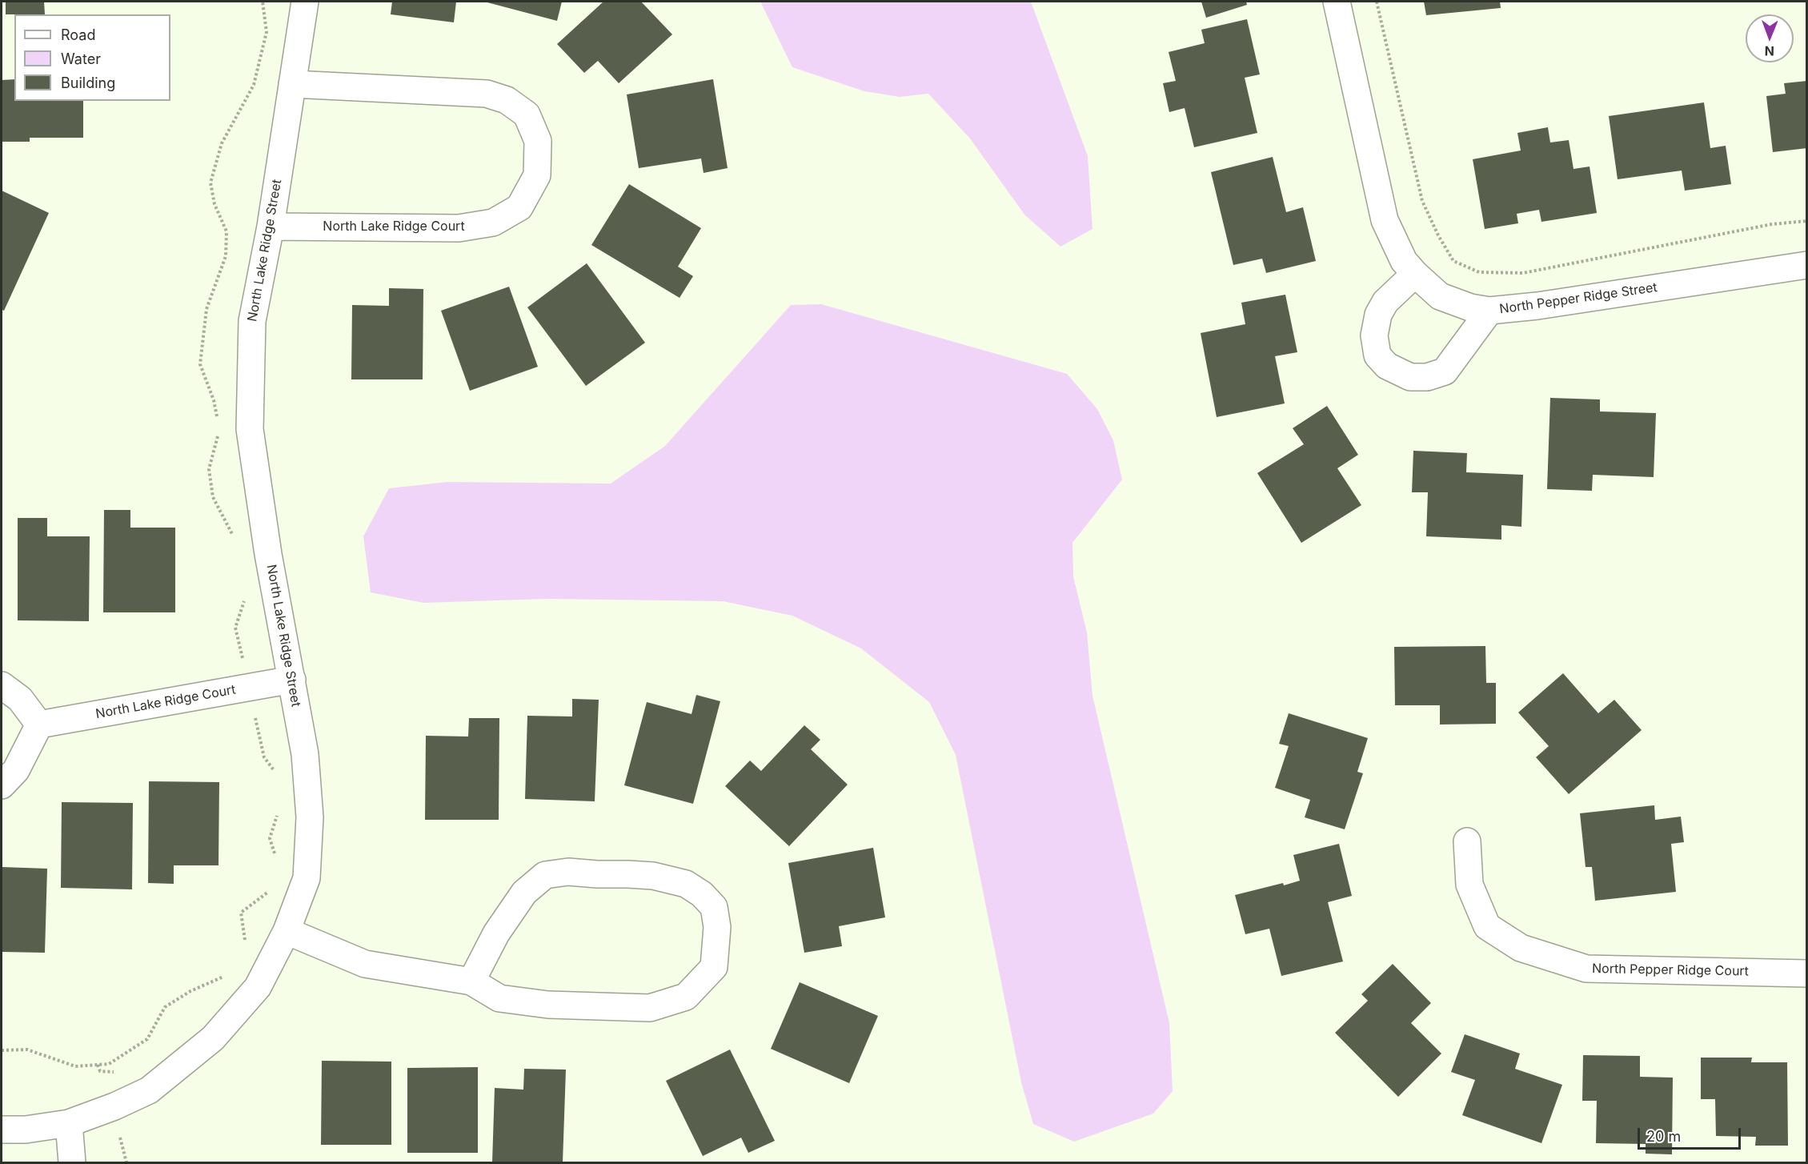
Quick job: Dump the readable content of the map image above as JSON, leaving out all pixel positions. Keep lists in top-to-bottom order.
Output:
{
  "streets": {
    "street": [
      "North Lake Ridge Court",
      "North Lake Ridge Street",
      "North Pepper Ridge Street",
      "North Pepper Ridge Court"
    ]
  },
  "crossings": [
    ["North Lake Ridge Court", "North Lake Ridge Street"]
  ],
  "legend": ["Road", "Water", "Building"],
  "scale_bar": "20 m",
  "north": "bottom"
}
